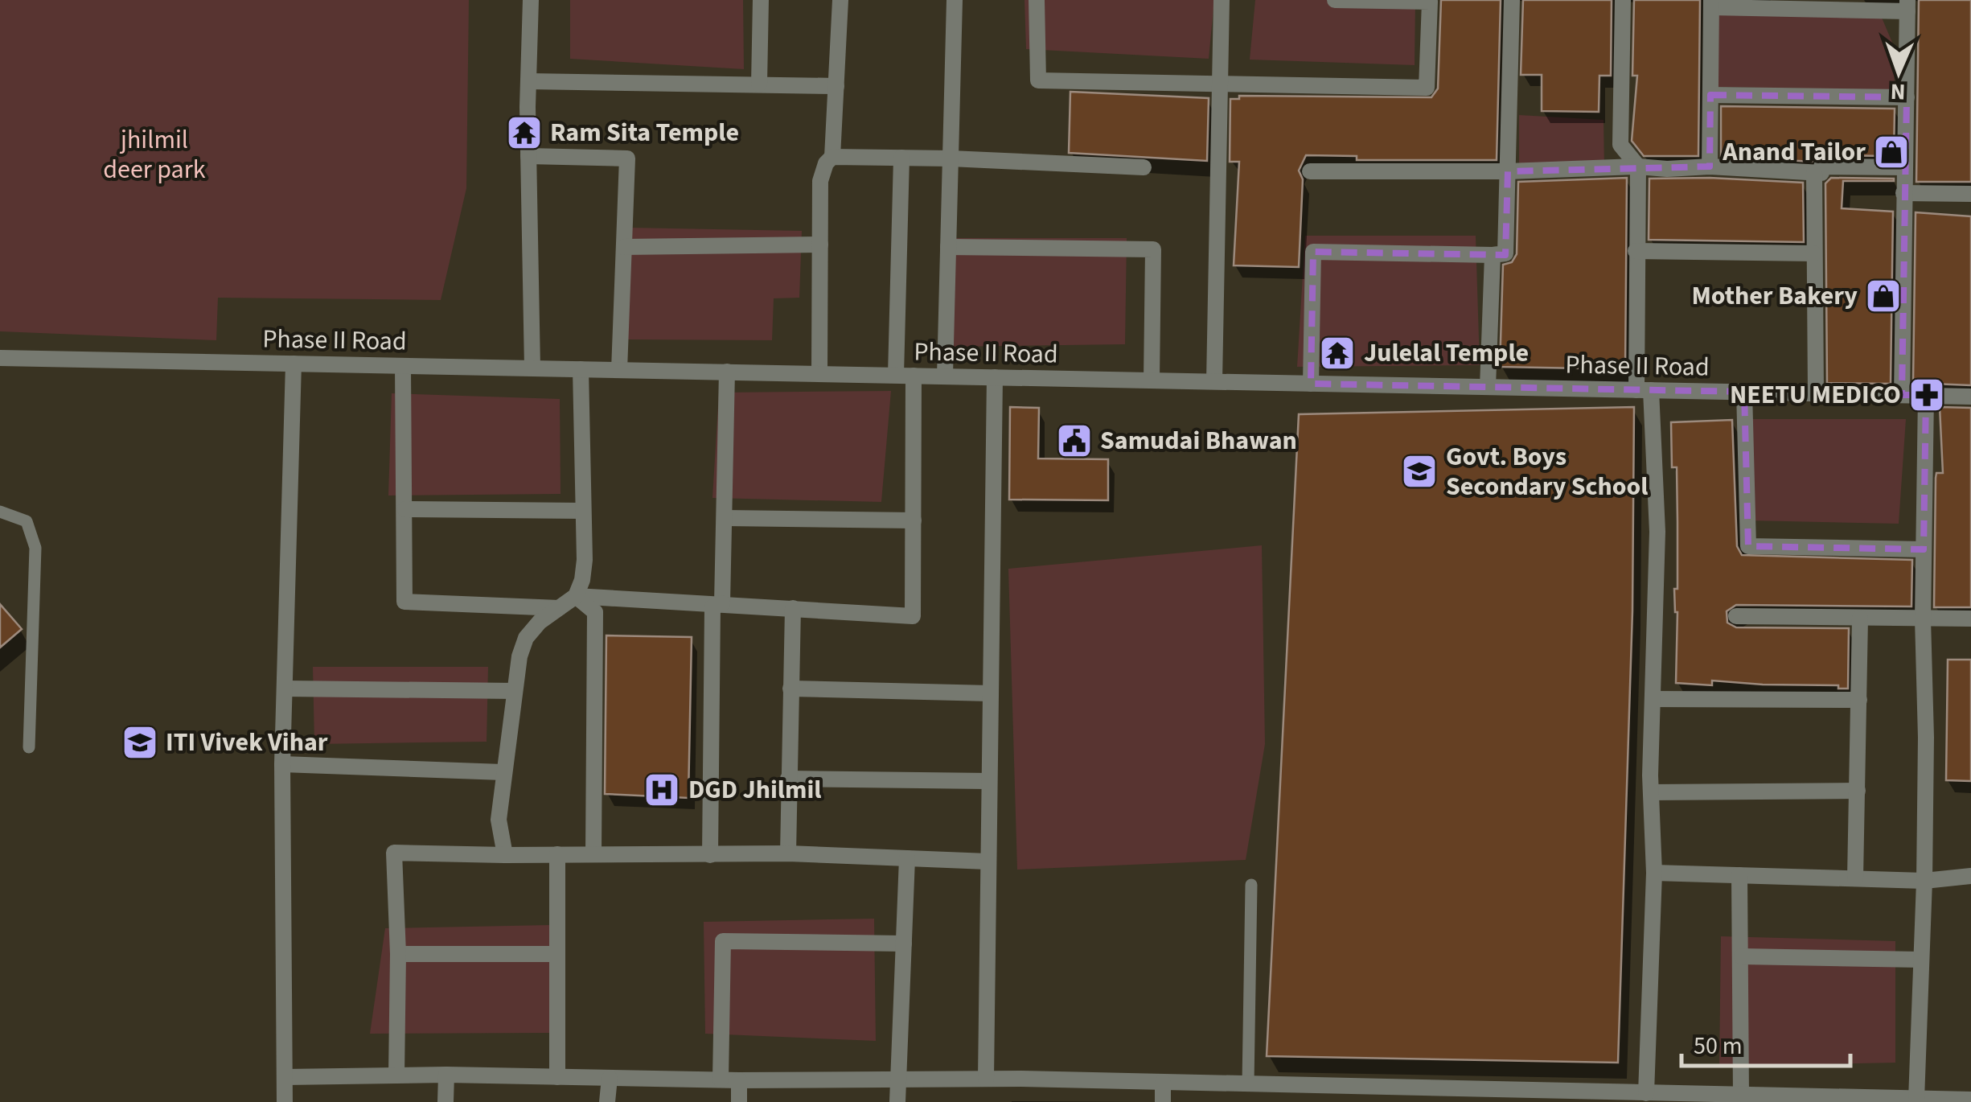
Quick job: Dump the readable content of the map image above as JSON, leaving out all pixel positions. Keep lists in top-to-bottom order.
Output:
{
  "streets": {
    "street": ["Phase II Road"]
  },
  "parks": ["jhilmil deer park"],
  "places": {
    "temple": ["Ram Sita Temple", "Julelal Temple"],
    "shop": ["Anand Tailor", "Mother Bakery"],
    "pharmacy": ["NEETU MEDICO"],
    "public building": ["Samudai Bhawan"],
    "school or university": ["Govt. Boys Secondary School", "ITI Vivek Vihar"],
    "hospital": ["DGD Jhilmil"]
  },
  "scale_bar": "50 m",
  "north": "bottom"
}
